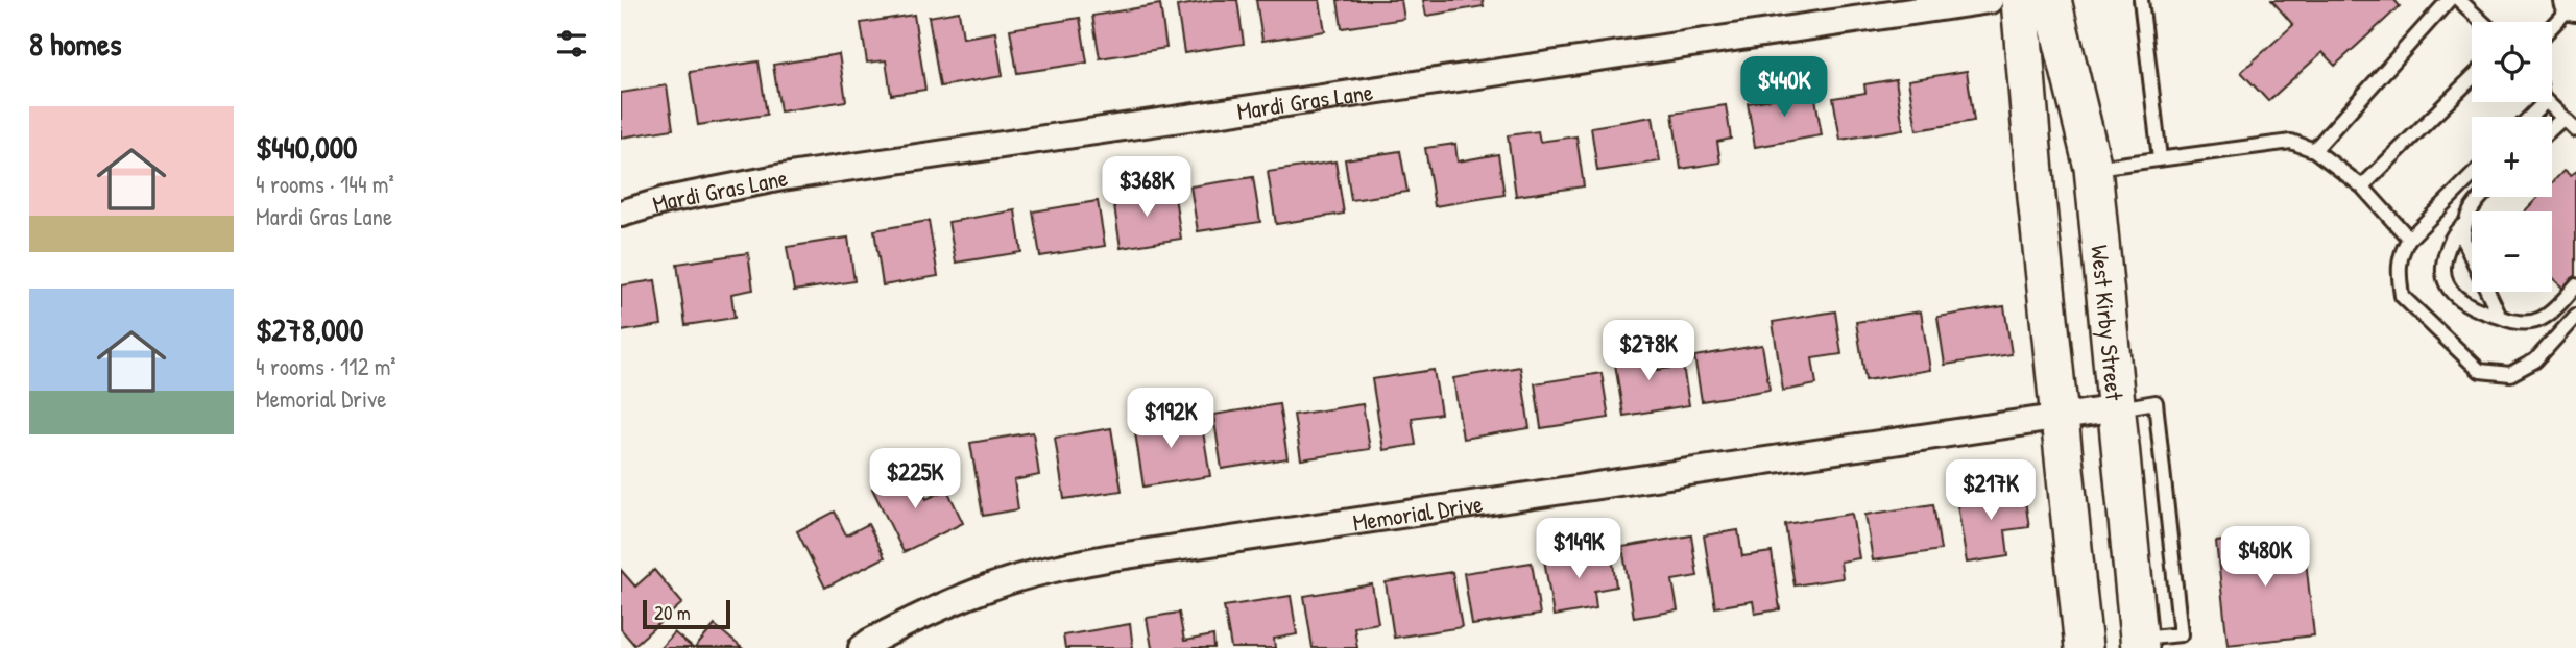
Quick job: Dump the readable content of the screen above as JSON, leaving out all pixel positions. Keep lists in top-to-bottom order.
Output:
{
  "streets": {
    "main road": ["West Kirby Street"],
    "street": ["Mardi Gras Lane", "Memorial Drive"]
  },
  "crossings": [
    ["West Kirby Street", "Memorial Drive"]
  ],
  "scale_bar": "20 m",
  "page": {
    "heading": "8 homes",
    "map_buttons": ["+", "−"],
    "price": [
      "$440K",
      "$368K",
      "$278K",
      "$192K",
      "$225K",
      "$217K",
      "$149K",
      "$480K"
    ],
    "list": [
      {
        "name": "$440,000",
        "note": "4 rooms · 144 m² · Mardi Gras Lane"
      },
      {
        "name": "$278,000",
        "note": "4 rooms · 112 m² · Memorial Drive"
      }
    ],
    "scale": "20 m"
  }
}
